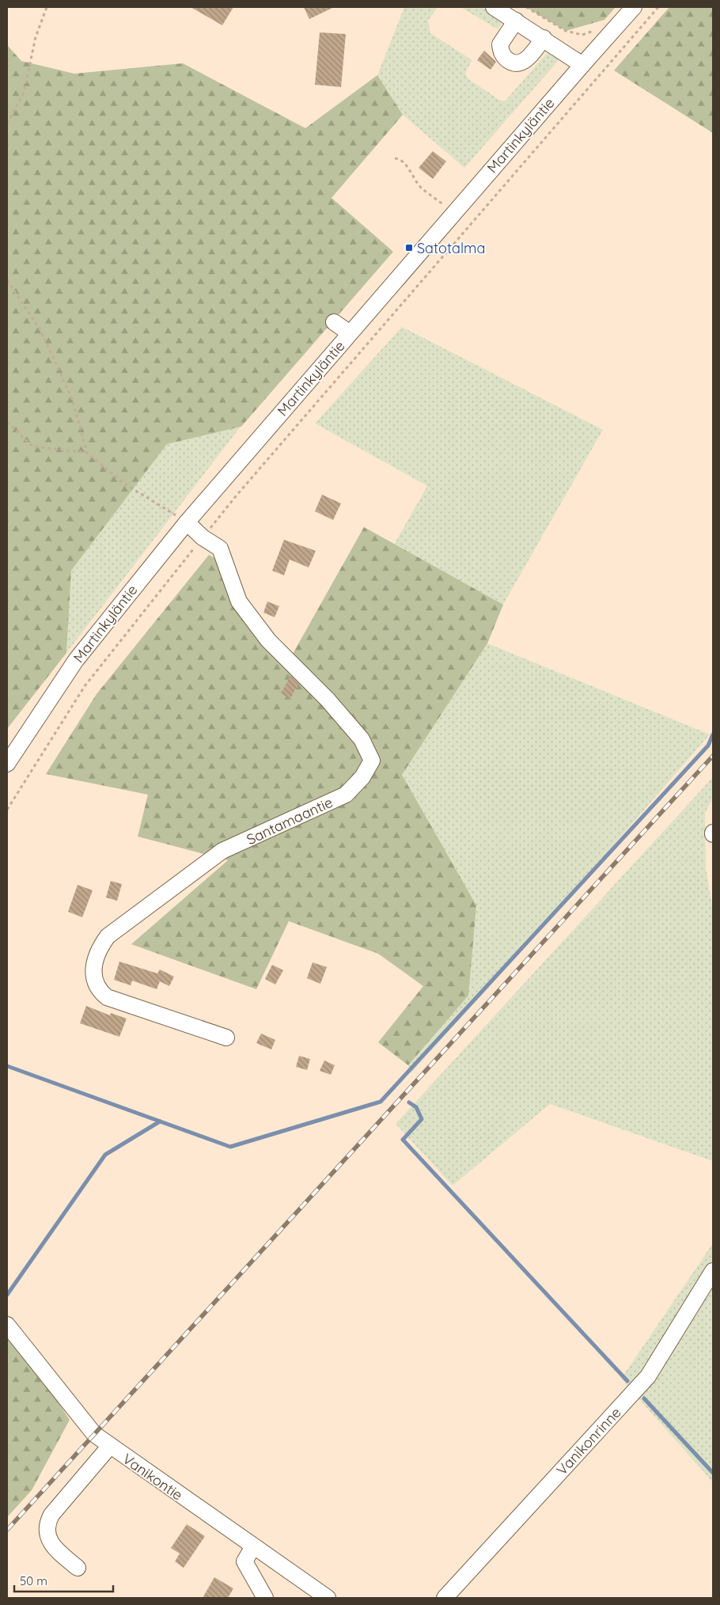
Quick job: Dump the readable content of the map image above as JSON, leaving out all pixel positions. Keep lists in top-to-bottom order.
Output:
{
  "streets": {
    "street": [
      "Martinkyläntie",
      "Santamaantie",
      "Vanikonrinne",
      "Vanikontie"
    ]
  },
  "crossings": [
    ["Martinkyläntie", "Santamaantie"]
  ],
  "places": {
    "transit": ["Satotalma"]
  },
  "scale_bar": "50 m"
}
